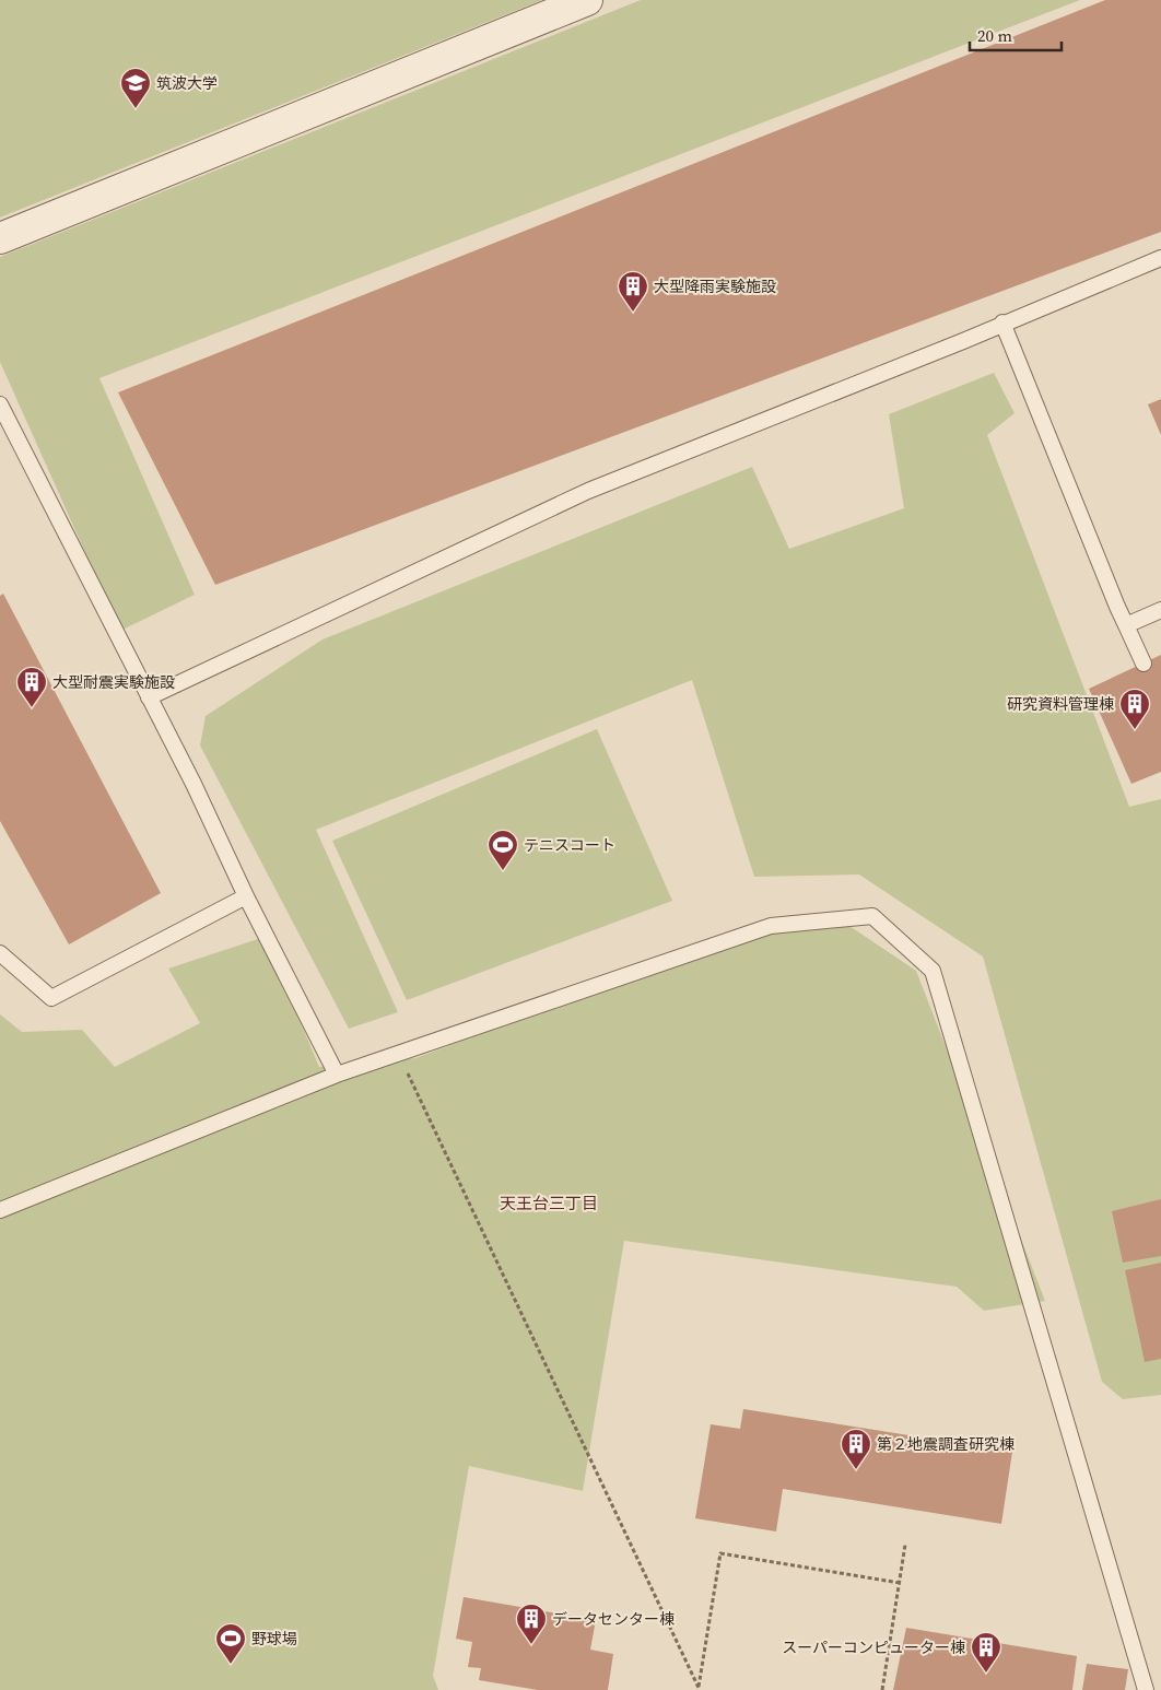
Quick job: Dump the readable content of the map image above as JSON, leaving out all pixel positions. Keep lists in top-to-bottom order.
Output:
{
  "districts": ["天王台三丁目"],
  "places": {
    "school or university": ["筑波大学"],
    "building": [
      "大型降雨実験施設",
      "大型耐震実験施設",
      "研究資料管理棟",
      "第２地震調査研究棟",
      "データセンター棟",
      "スーパーコンピューター棟"
    ],
    "sports": ["テニスコート", "野球場"]
  },
  "scale_bar": "20 m"
}
